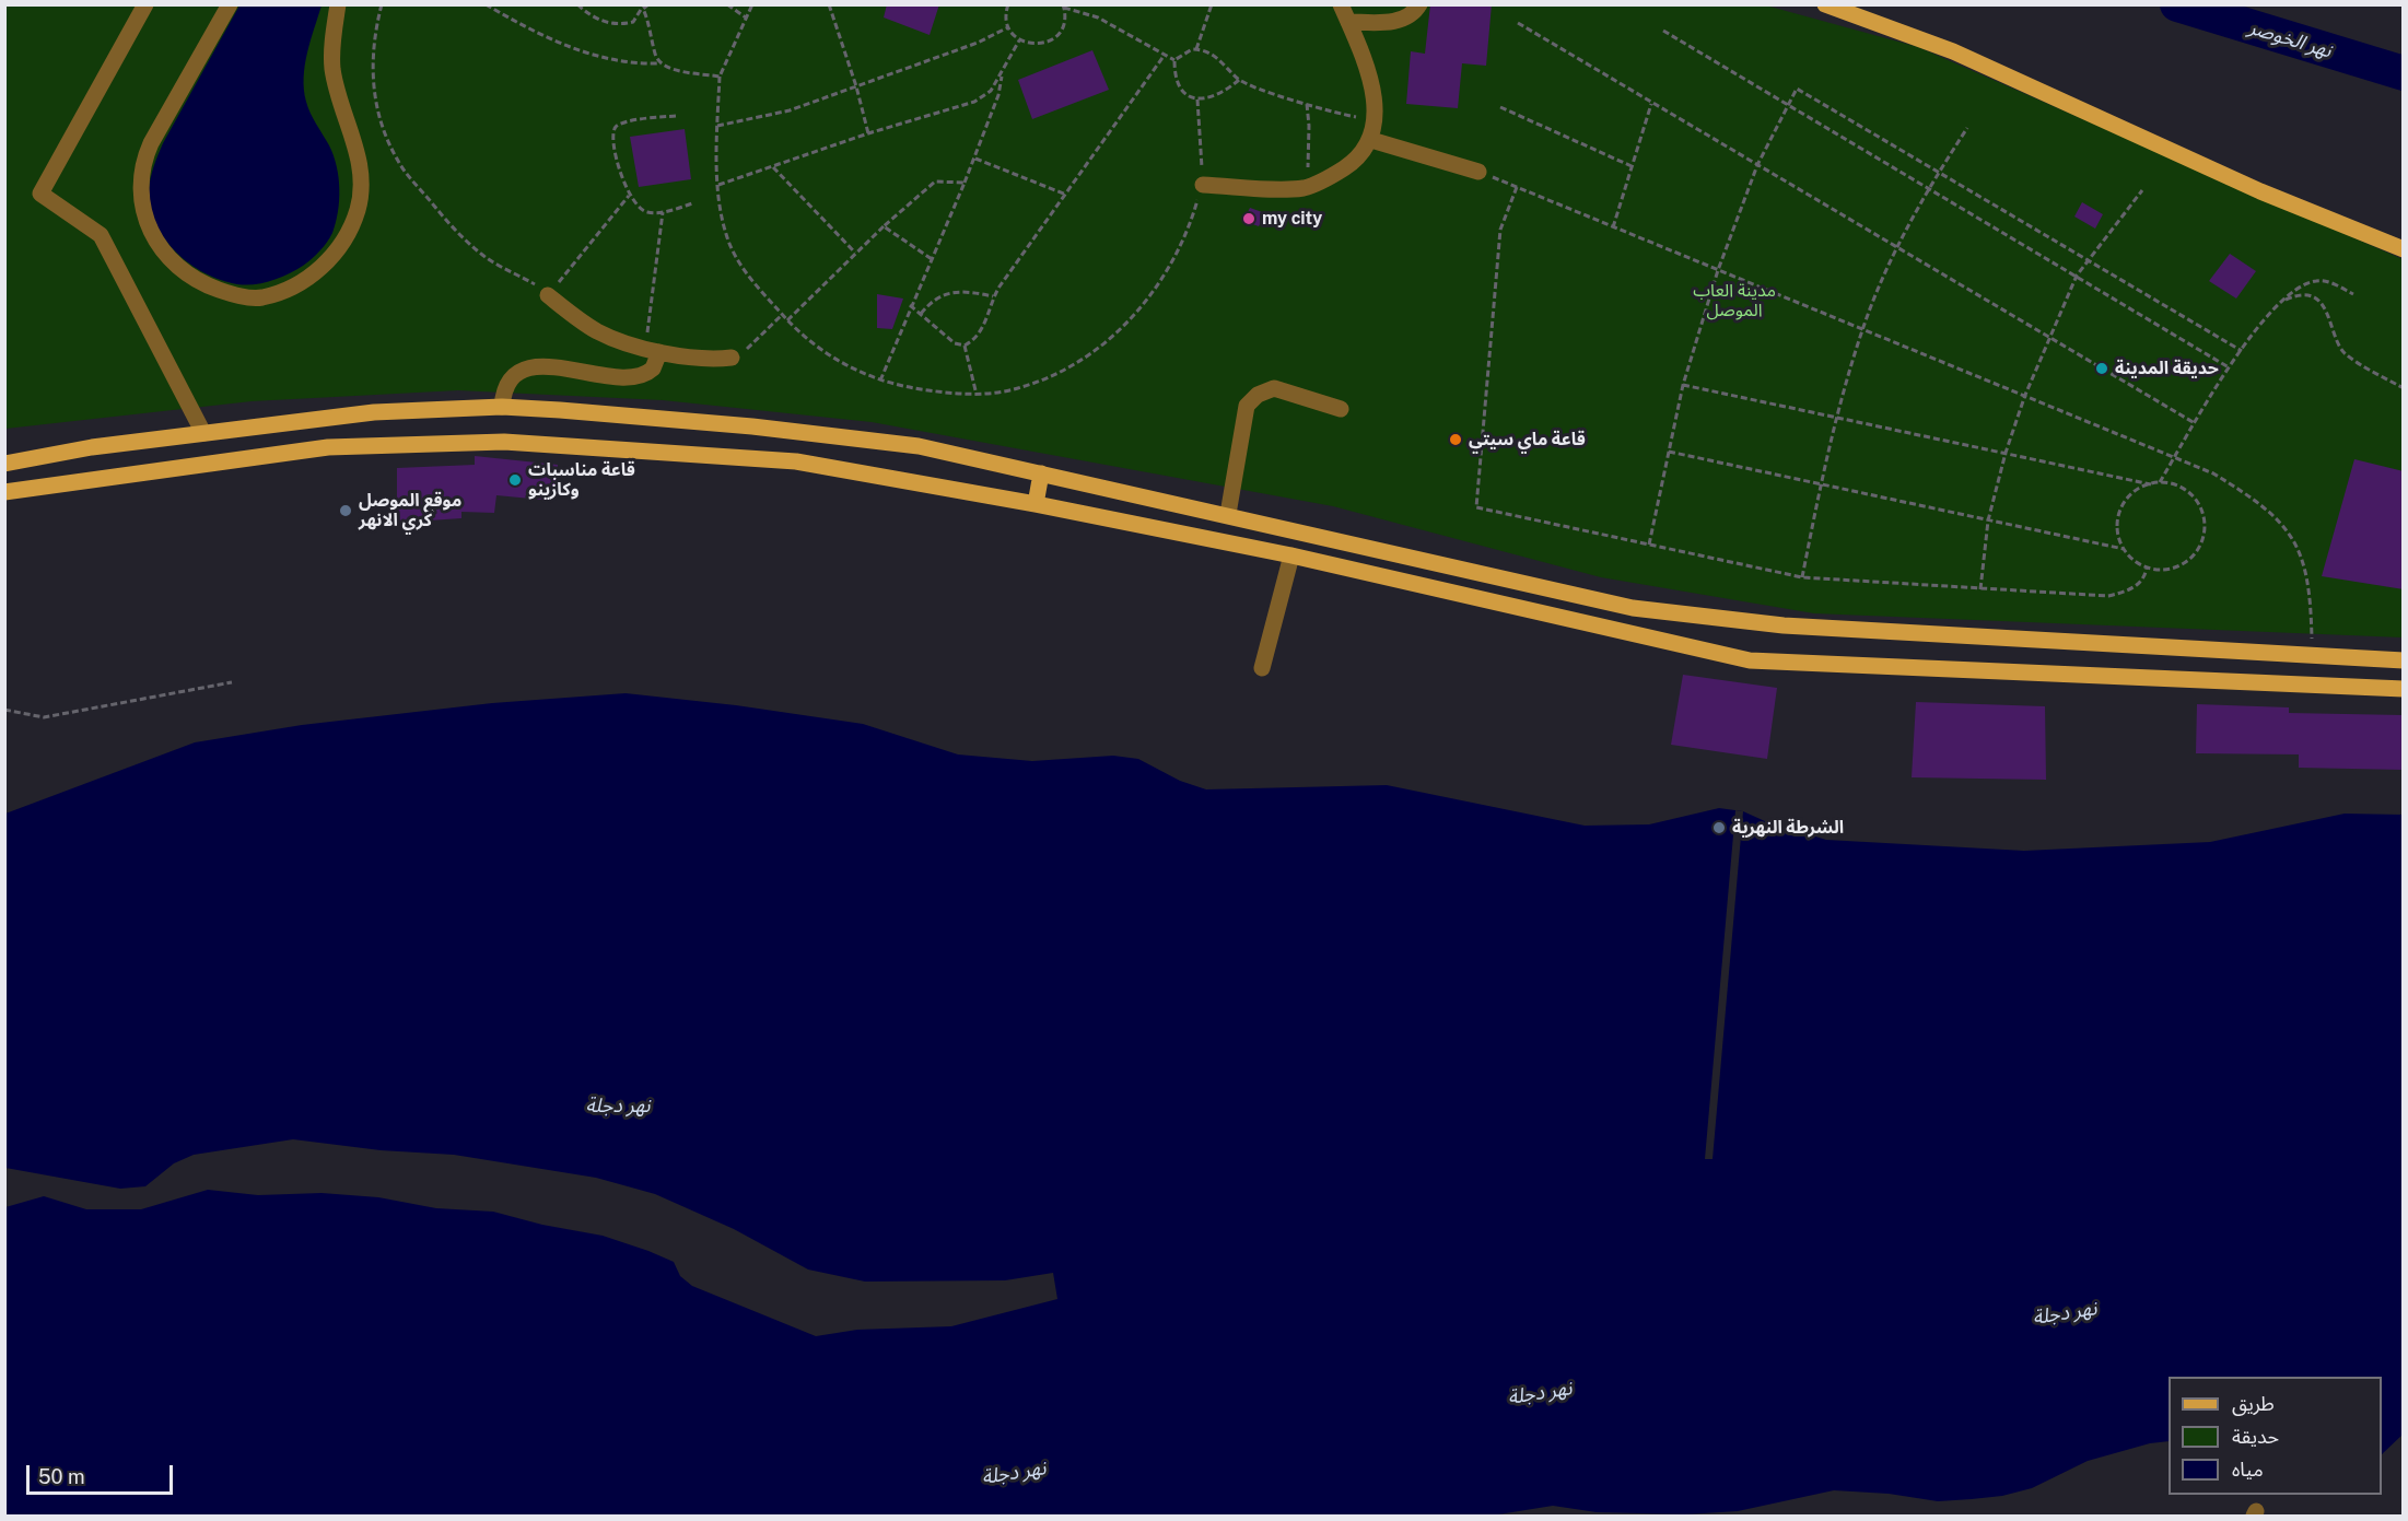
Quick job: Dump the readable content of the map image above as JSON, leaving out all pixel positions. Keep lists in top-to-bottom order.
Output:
{
  "water": ["نهر الخوصر", "نهر دجلة"],
  "parks": ["مدينة العاب الموصل"],
  "places": [
    "my city",
    "حديقة المدينة",
    "قاعة ماي سيتي",
    "قاعة مناسبات وكازينو",
    "موقع الموصل كري الانهر",
    "الشرطة النهرية"
  ],
  "legend": ["طريق", "حديقة", "مياه"],
  "scale_bar": "50 m"
}
